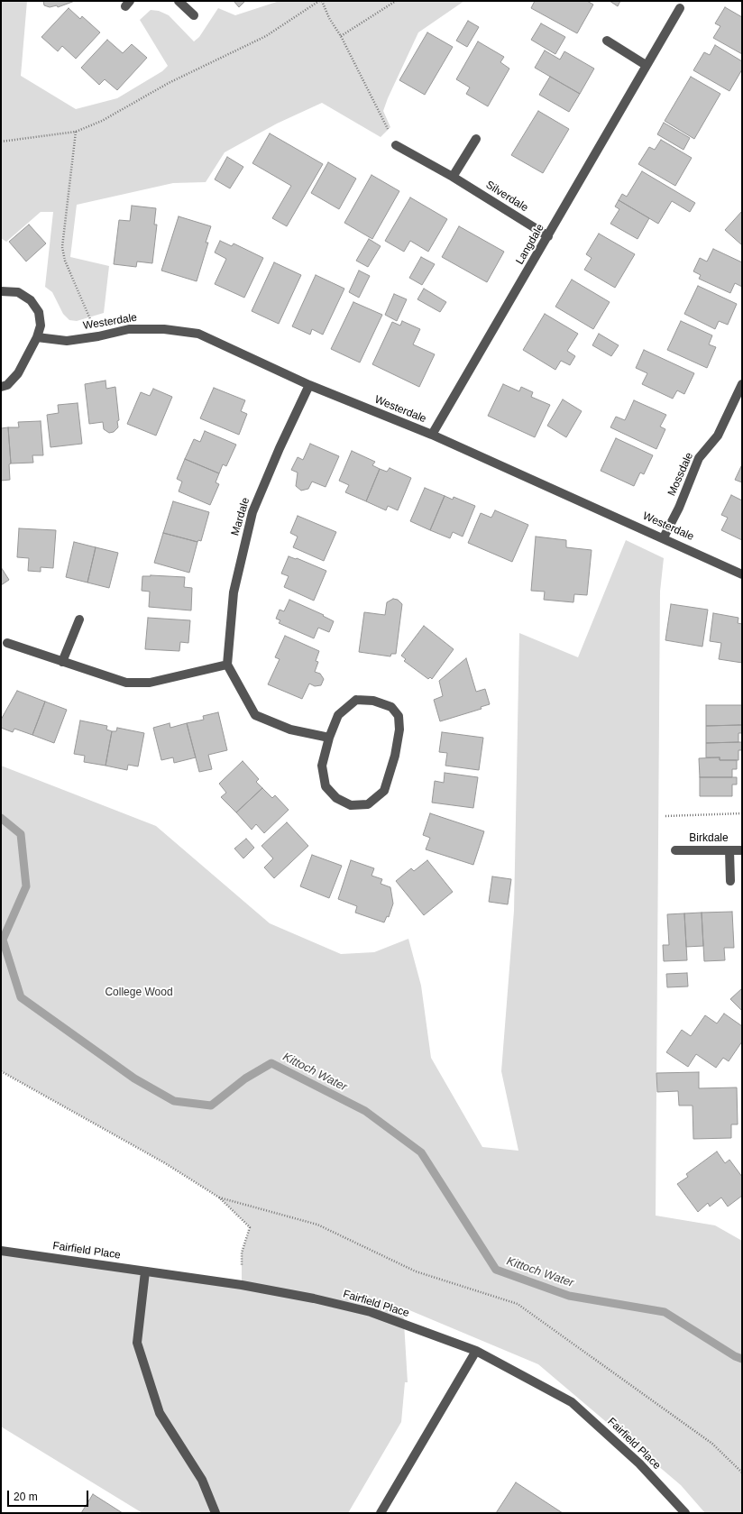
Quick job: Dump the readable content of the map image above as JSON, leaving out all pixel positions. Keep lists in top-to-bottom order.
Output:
{
  "streets": {
    "street": [
      "Silverdale",
      "Langdale",
      "Westerdale",
      "Mossdale",
      "Mardale",
      "Birkdale",
      "Fairfield Place"
    ]
  },
  "crossings": [
    ["Silverdale", "Langdale"],
    ["Langdale", "Westerdale"],
    ["Westerdale", "Mossdale"],
    ["Westerdale", "Mardale"]
  ],
  "water": ["Kittoch Water"],
  "parks": ["College Wood"],
  "scale_bar": "20 m"
}
